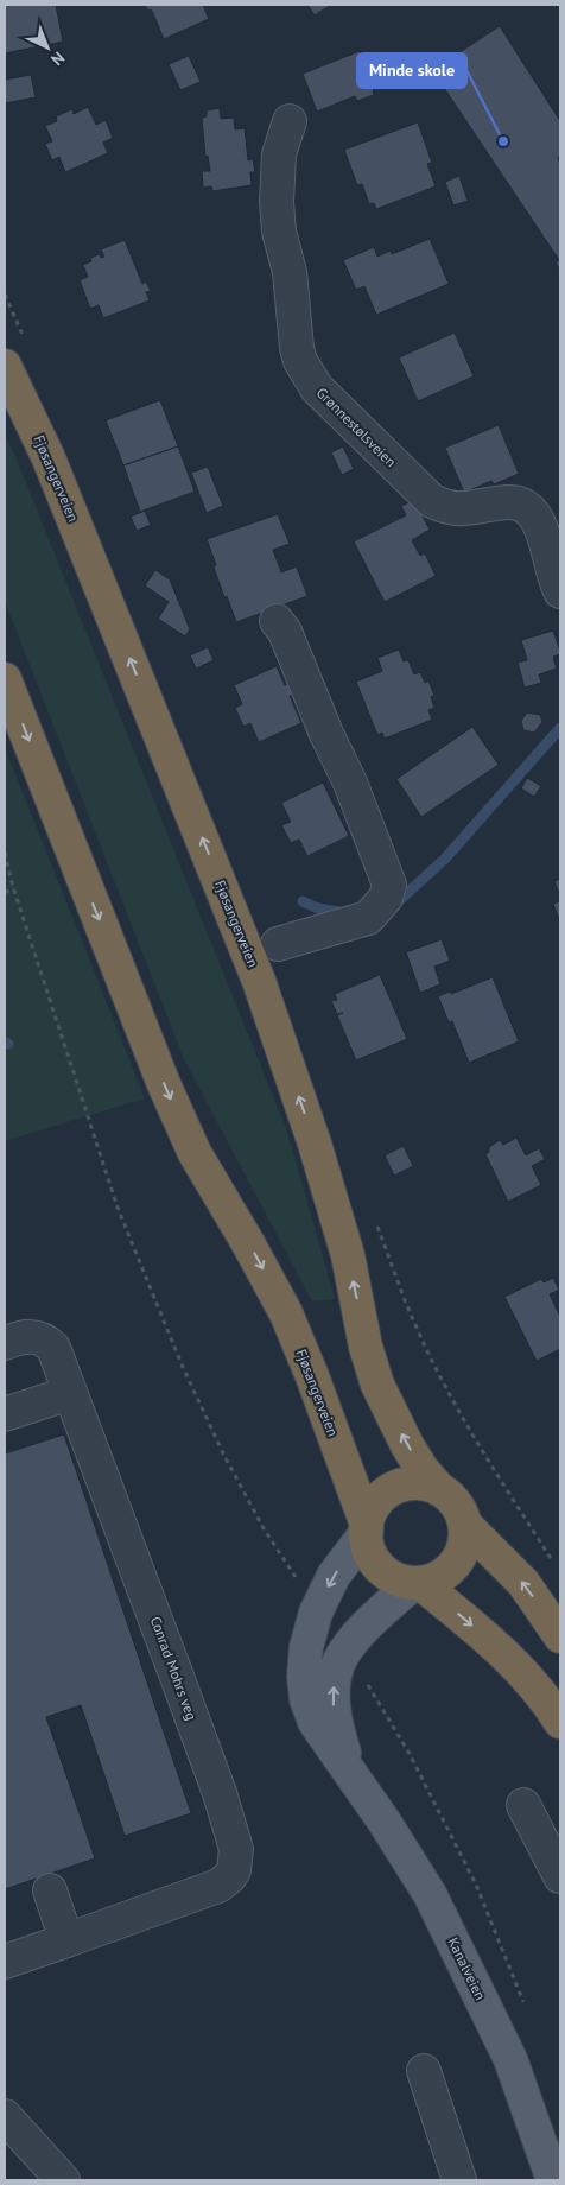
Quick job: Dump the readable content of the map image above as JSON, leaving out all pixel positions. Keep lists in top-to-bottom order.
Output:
{
  "streets": {
    "highway": ["Fjøsangerveien"],
    "main road": ["Kanalveien"],
    "street": ["Grønnestølsveien", "Conrad Mohrs veg"]
  },
  "crossings": [
    ["Fjøsangerveien", "Kanalveien"]
  ],
  "places": ["Minde skole"],
  "north": "bottom right"
}
